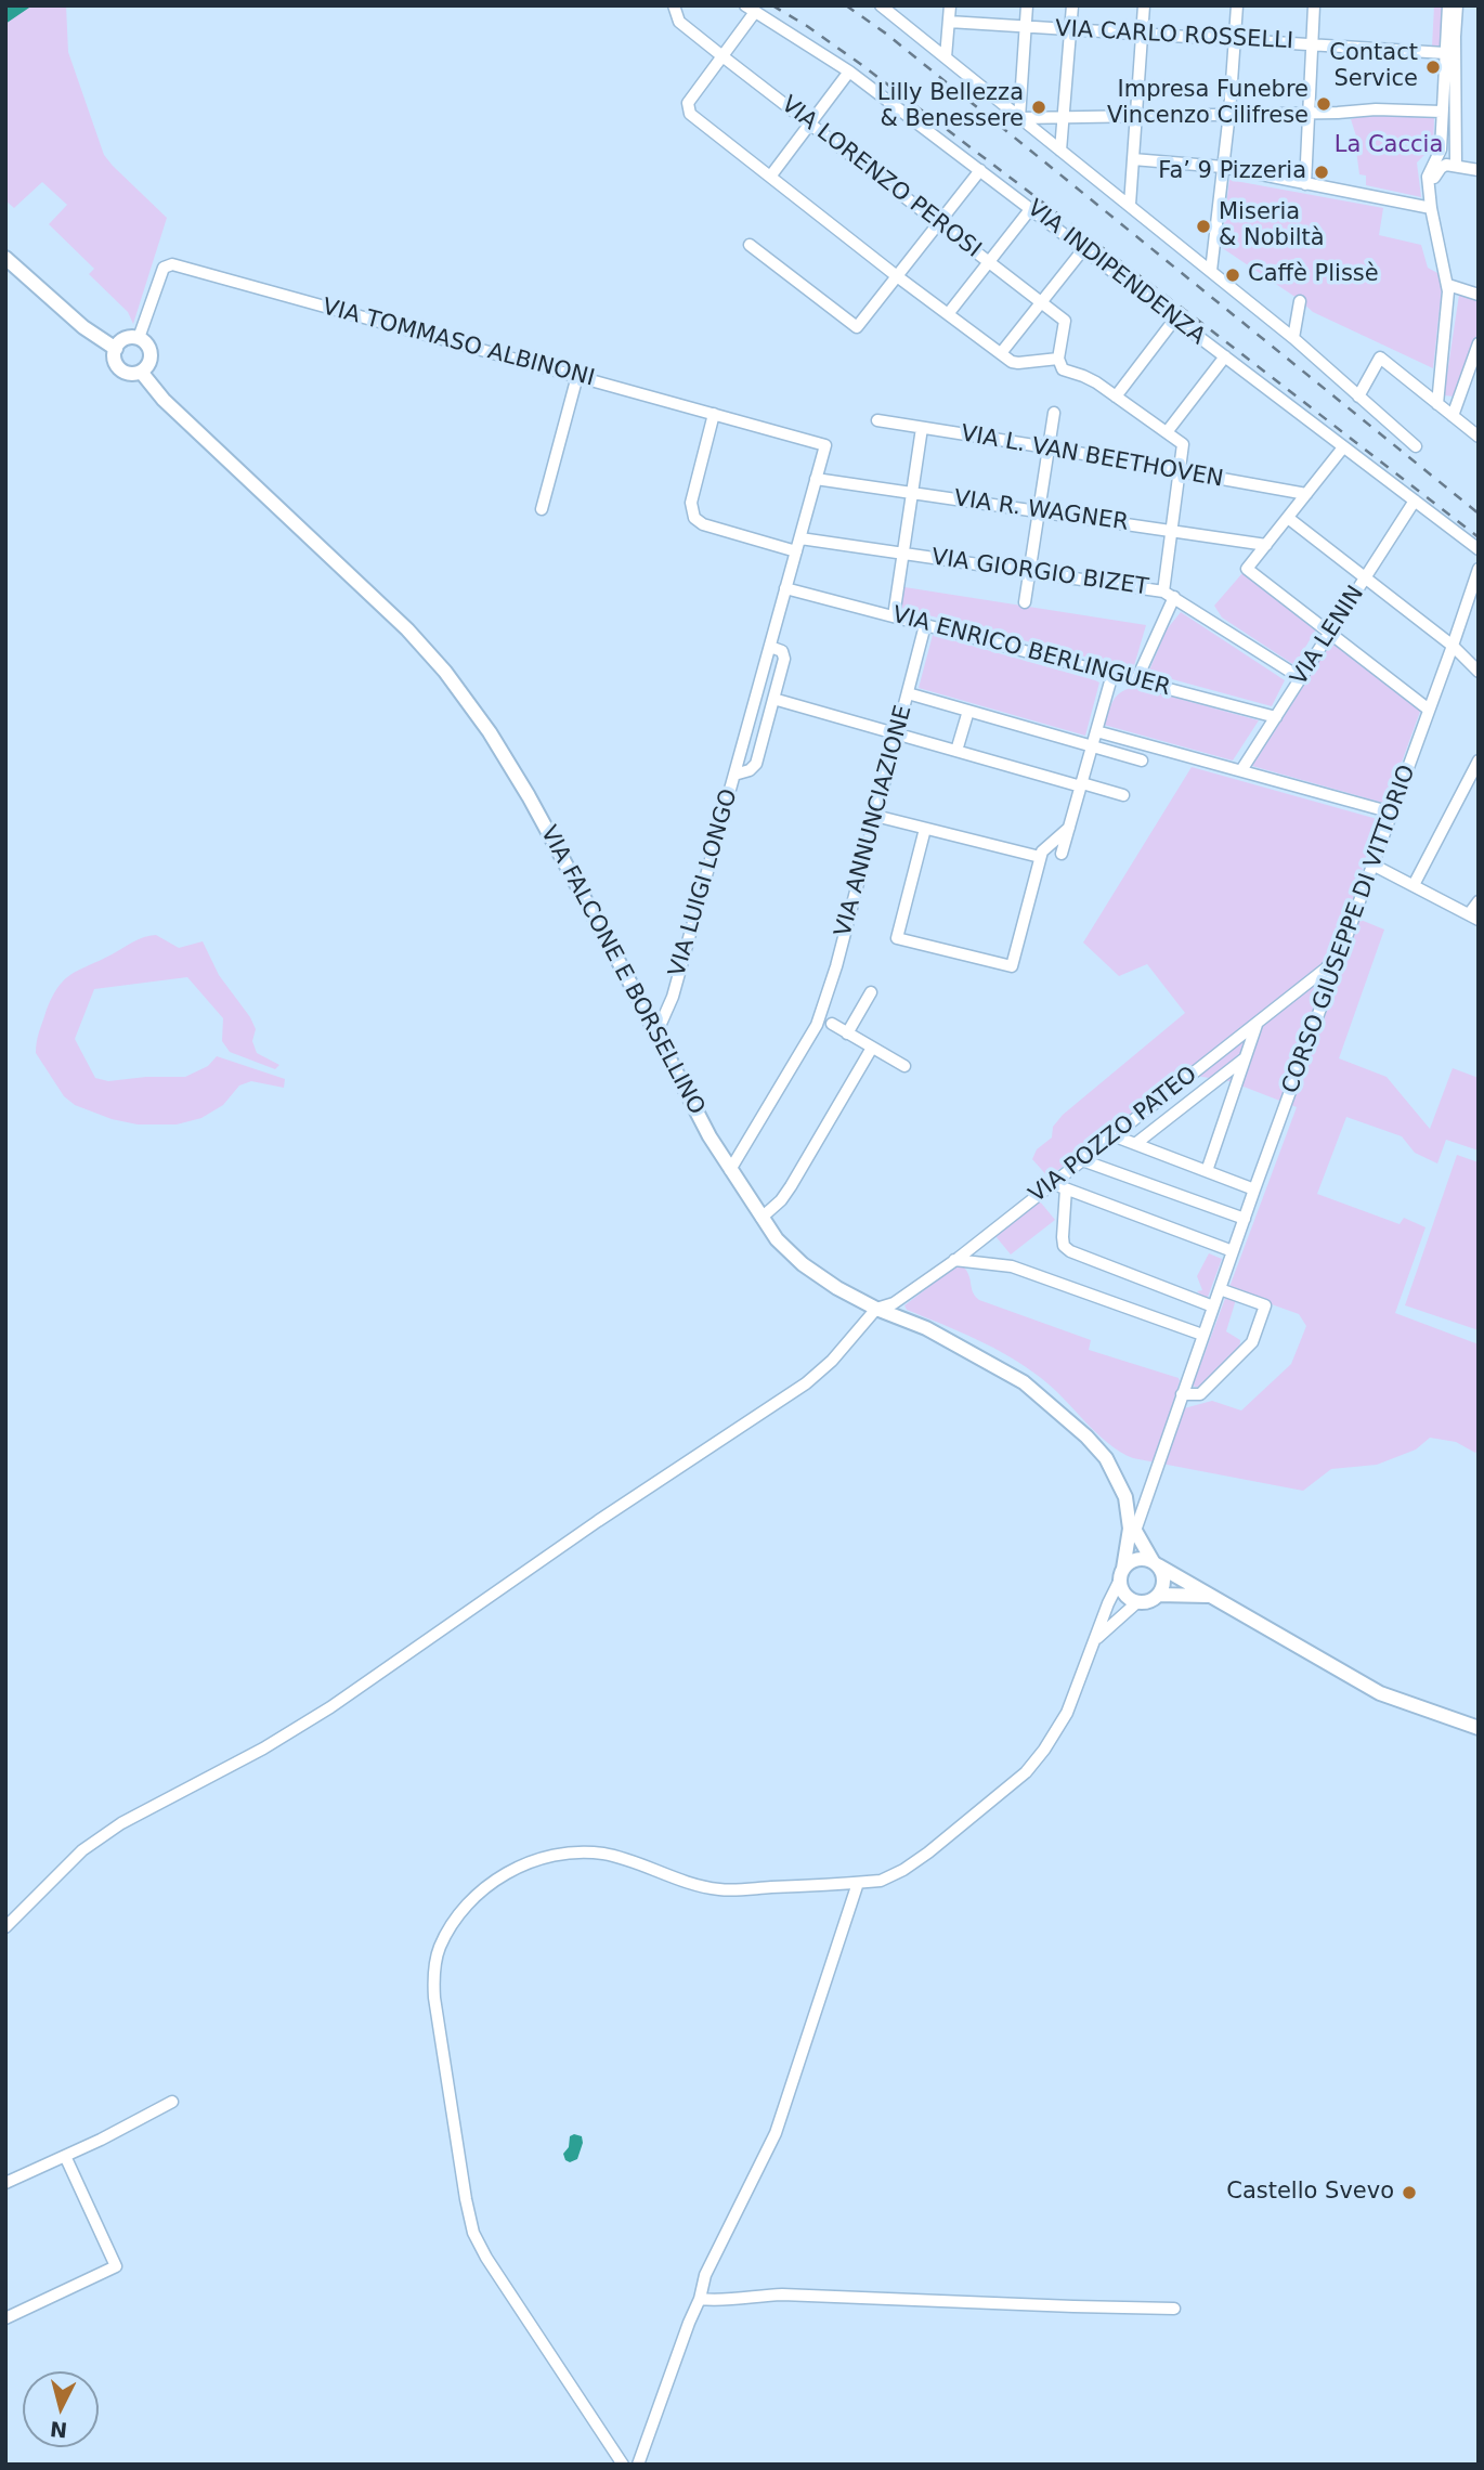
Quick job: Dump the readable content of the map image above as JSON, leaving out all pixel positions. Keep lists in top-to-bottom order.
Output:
{
  "streets": {
    "main road": ["VIA FALCONE E BORSELLINO"],
    "street": [
      "VIA CARLO ROSSELLI",
      "VIA LORENZO PEROSI",
      "VIA INDIPENDENZA",
      "VIA TOMMASO ALBINONI",
      "VIA L. VAN BEETHOVEN",
      "VIA R. WAGNER",
      "VIA GIORGIO BIZET",
      "VIA LENIN",
      "VIA ENRICO BERLINGUER",
      "VIA ANNUNCIAZIONE",
      "VIA LUIGI LONGO",
      "CORSO GIUSEPPE DI VITTORIO",
      "VIA POZZO PATEO"
    ]
  },
  "crossings": [
    ["VIA INDIPENDENZA", "VIA LENIN"],
    ["VIA TOMMASO ALBINONI", "VIA LUIGI LONGO"],
    ["VIA TOMMASO ALBINONI", "VIA FALCONE E BORSELLINO"],
    ["VIA R. WAGNER", "VIA LUIGI LONGO"],
    ["VIA GIORGIO BIZET", "VIA LENIN"],
    ["VIA GIORGIO BIZET", "VIA LUIGI LONGO"],
    ["VIA LENIN", "VIA ENRICO BERLINGUER"],
    ["VIA ENRICO BERLINGUER", "VIA ANNUNCIAZIONE"],
    ["VIA ENRICO BERLINGUER", "VIA LUIGI LONGO"],
    ["VIA ANNUNCIAZIONE", "VIA FALCONE E BORSELLINO"],
    ["VIA LUIGI LONGO", "VIA FALCONE E BORSELLINO"],
    ["CORSO GIUSEPPE DI VITTORIO", "VIA FALCONE E BORSELLINO"],
    ["CORSO GIUSEPPE DI VITTORIO", "VIA POZZO PATEO"],
    ["VIA FALCONE E BORSELLINO", "VIA POZZO PATEO"]
  ],
  "parks": ["La Caccia"],
  "places": [
    "Contact Service",
    "Impresa Funebre Vincenzo Cilifrese",
    "Lilly Bellezza & Benessere",
    "Fa’ 9 Pizzeria",
    "Miseria & Nobiltà",
    "Caffè Plissè",
    "Castello Svevo"
  ],
  "north": "bottom"
}
